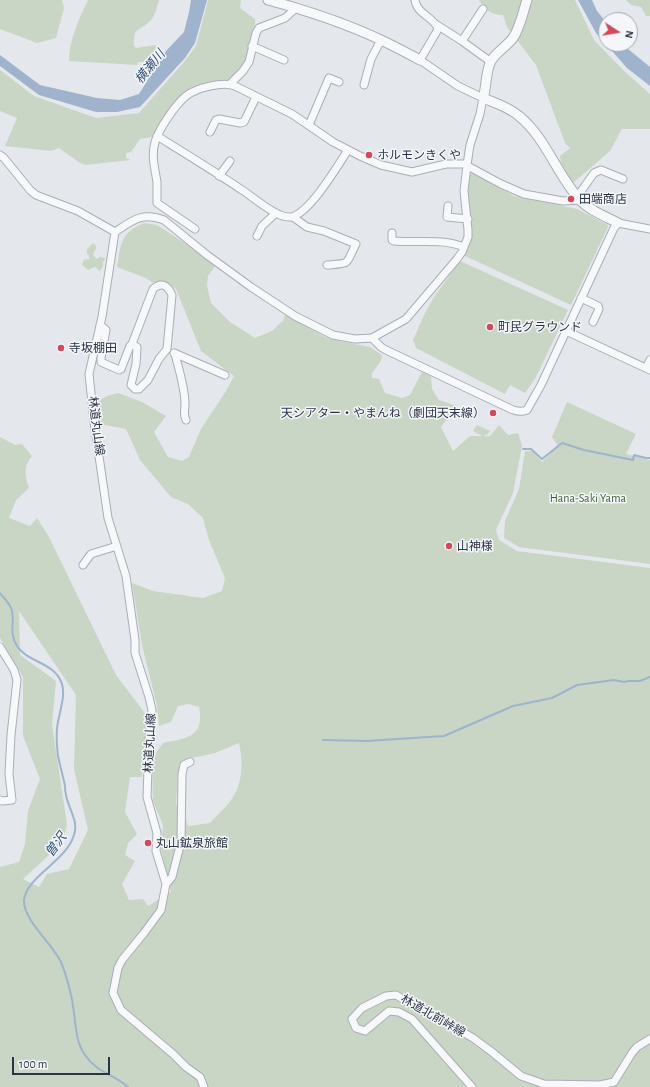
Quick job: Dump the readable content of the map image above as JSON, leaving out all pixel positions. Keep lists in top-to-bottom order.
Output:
{
  "streets": {
    "street": ["林道丸山線", "林道北前峠線"]
  },
  "water": ["横瀬川", "曽沢"],
  "parks": ["Hana-Saki Yama"],
  "places": [
    "ホルモンきくや",
    "田端商店",
    "町民グラウンド",
    "寺坂棚田",
    "天シアター・やまんね（劇団天末線）",
    "山神様",
    "丸山鉱泉旅館"
  ],
  "scale_bar": "100 m",
  "north": "right"
}
